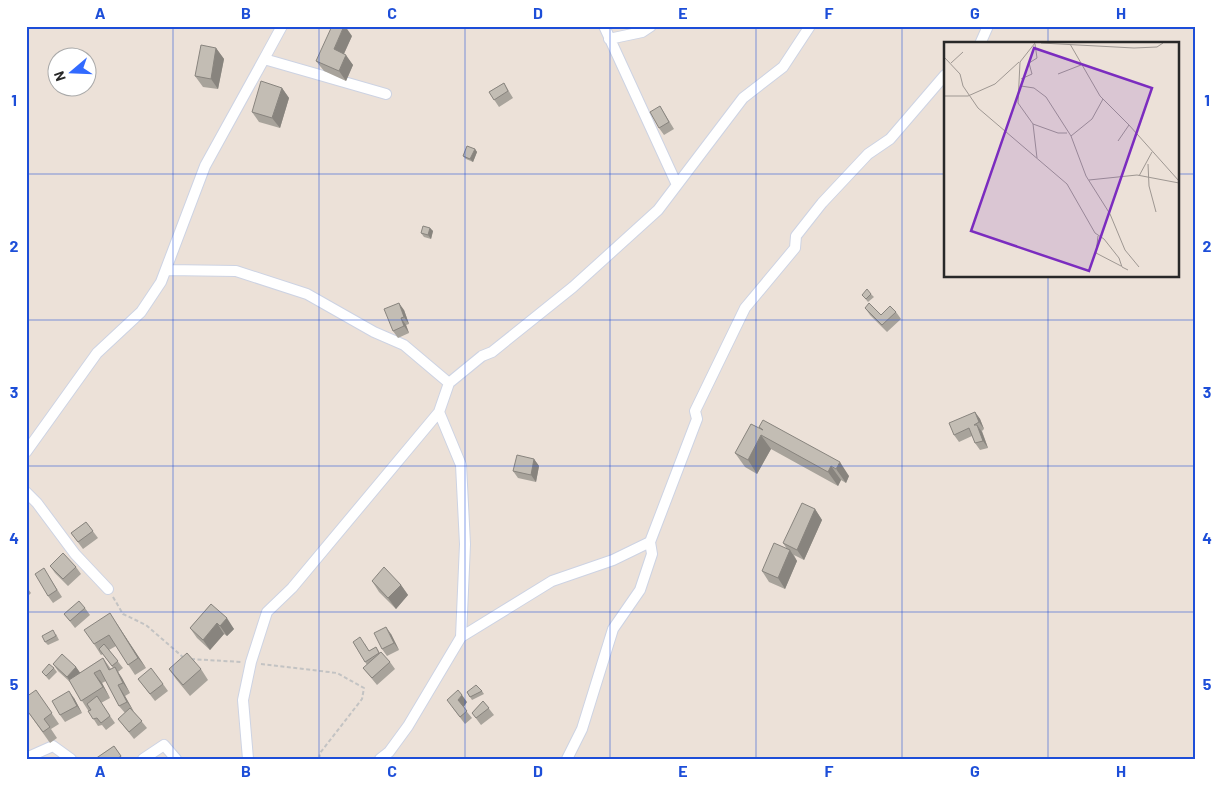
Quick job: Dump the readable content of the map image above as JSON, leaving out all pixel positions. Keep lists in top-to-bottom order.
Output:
{
  "north": "left",
  "grid": {
    "columns": [
      "A",
      "B",
      "C",
      "D",
      "E",
      "F",
      "G",
      "H"
    ],
    "rows": [
      "1",
      "2",
      "3",
      "4",
      "5"
    ]
  }
}
